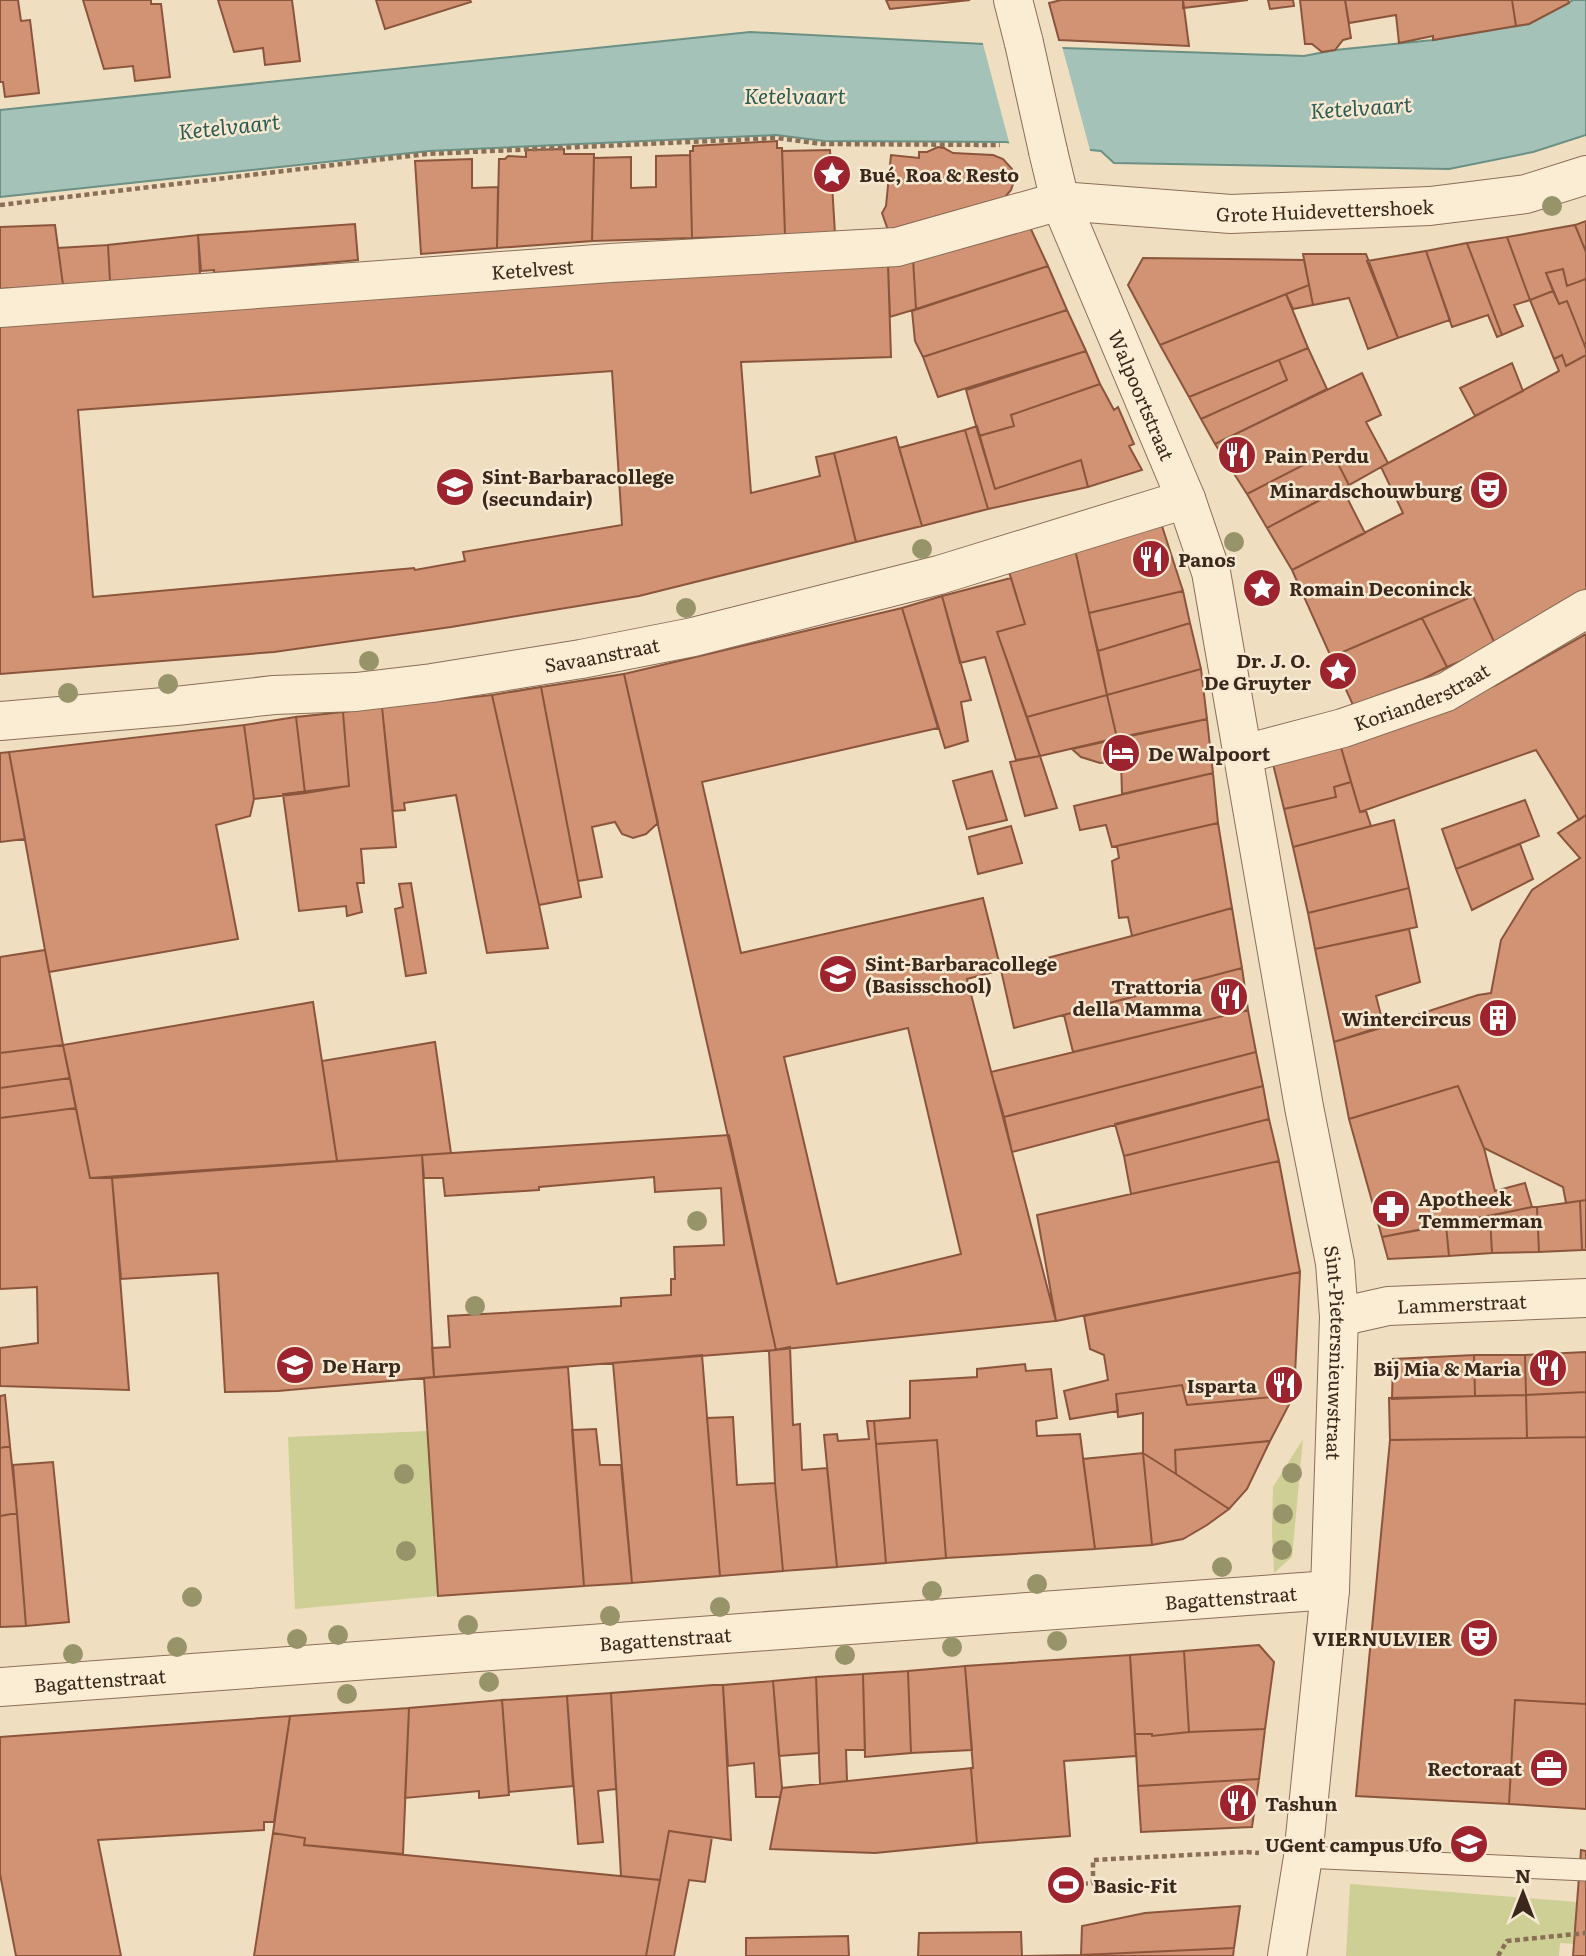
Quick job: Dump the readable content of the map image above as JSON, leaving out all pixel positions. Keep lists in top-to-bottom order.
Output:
{
  "streets": {
    "street": [
      "Grote Huidevettershoek",
      "Ketelvest",
      "Walpoortstraat",
      "Savaanstraat",
      "Korianderstraat",
      "Lammerstraat",
      "Sint-Pietersnieuwstraat",
      "Bagattenstraat"
    ]
  },
  "crossings": [
    ["Grote Huidevettershoek", "Ketelvest"],
    ["Grote Huidevettershoek", "Walpoortstraat"],
    ["Ketelvest", "Walpoortstraat"],
    ["Walpoortstraat", "Savaanstraat"],
    ["Walpoortstraat", "Korianderstraat"],
    ["Walpoortstraat", "Sint-Pietersnieuwstraat"],
    ["Korianderstraat", "Sint-Pietersnieuwstraat"],
    ["Lammerstraat", "Sint-Pietersnieuwstraat"],
    ["Sint-Pietersnieuwstraat", "Bagattenstraat"]
  ],
  "water": ["Ketelvaart"],
  "places": {
    "place": ["Bué, Roa & Resto", "Romain Deconinck", "Dr. J. O. De Gruyter"],
    "restaurant": [
      "Pain Perdu",
      "Panos",
      "Trattoria della Mamma",
      "Bij Mia & Maria",
      "Isparta",
      "Tashun"
    ],
    "school or university": [
      "Sint-Barbaracollege (secundair)",
      "Sint-Barbaracollege (Basisschool)",
      "De Harp",
      "UGent campus Ufo"
    ],
    "theatre": ["Minardschouwburg", "VIERNULVIER"],
    "hotel": ["De Walpoort"],
    "building": ["Wintercircus"],
    "pharmacy": ["Apotheek Temmerman"],
    "office": ["Rectoraat"],
    "sports": ["Basic-Fit"]
  },
  "north": "top"
}
